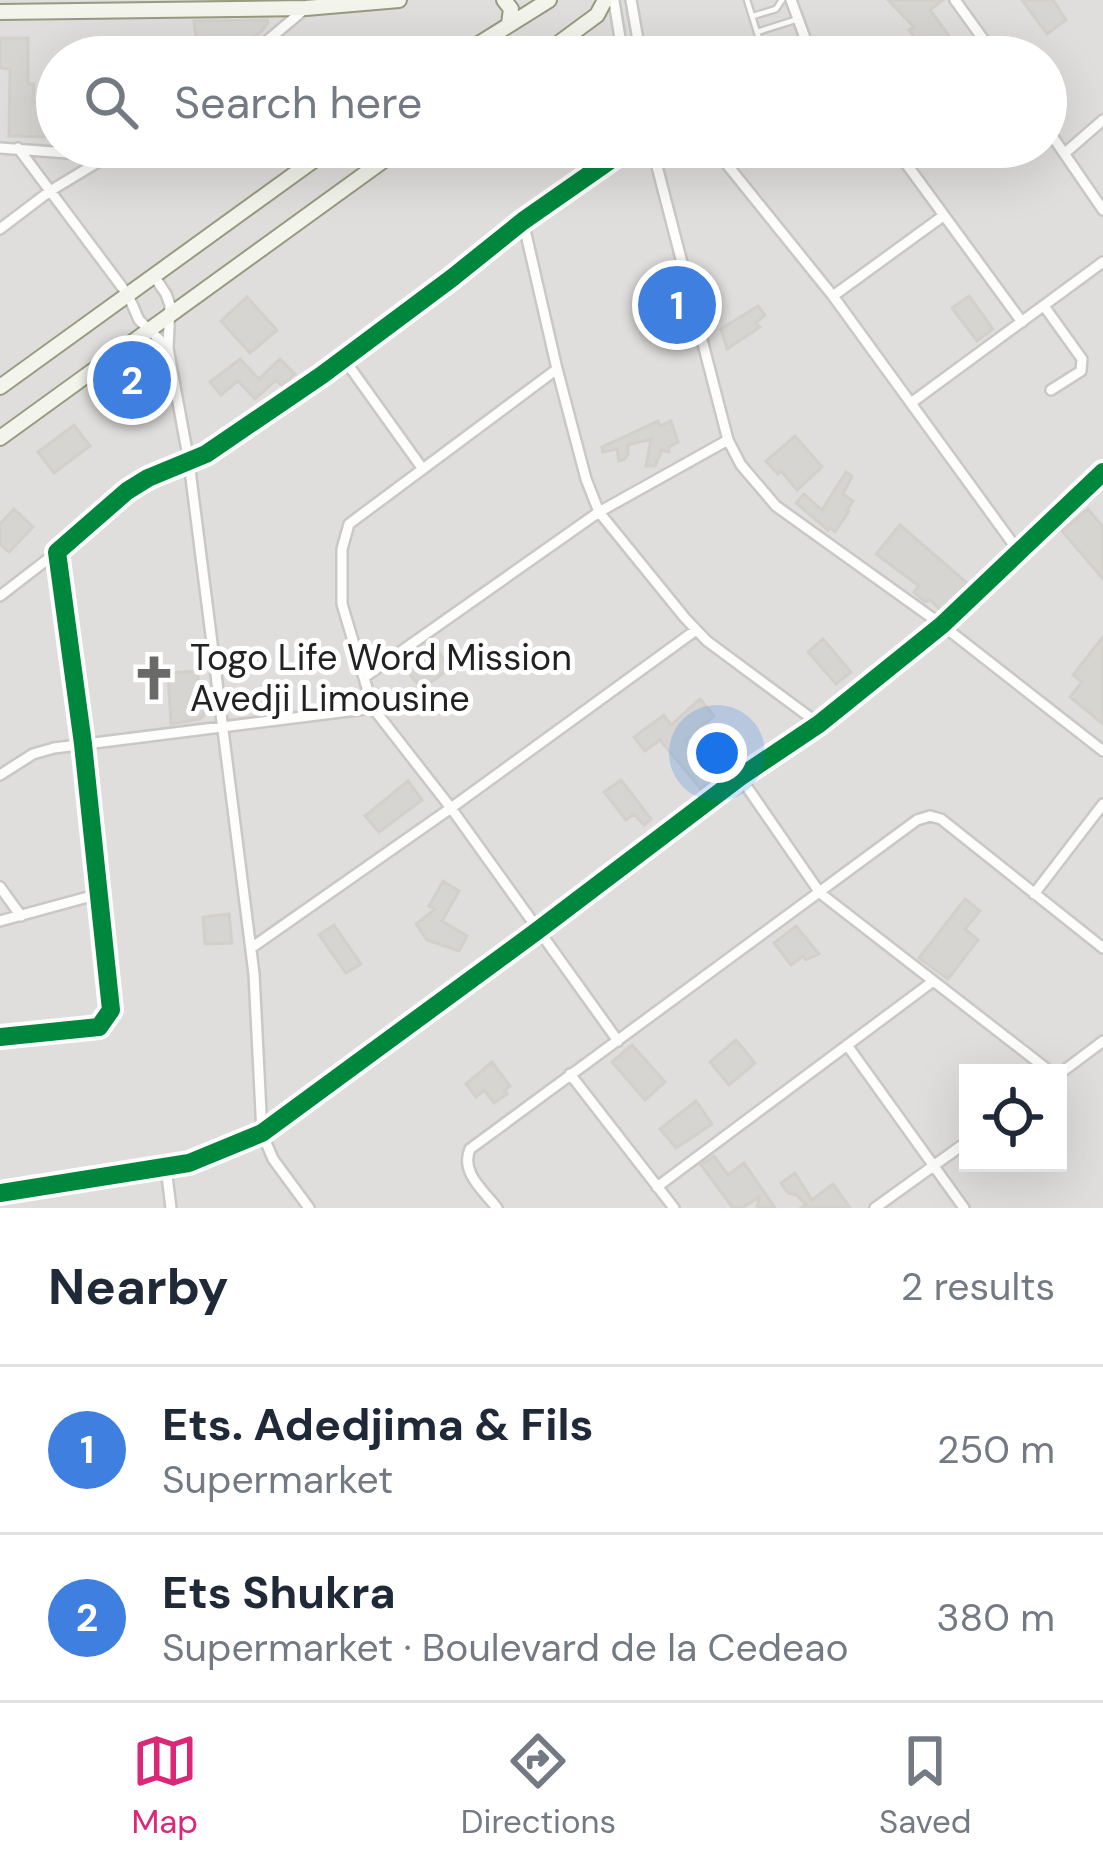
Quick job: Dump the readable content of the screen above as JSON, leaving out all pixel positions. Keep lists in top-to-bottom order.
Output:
{
  "places": {
    "church": ["Togo Life Word Mission Avedji Limousine"]
  },
  "page": {
    "search": "Search here",
    "pins": ["1", "2"],
    "heading": ["Nearby", "2 results"],
    "list": [
      {
        "mark": "1",
        "name": "Ets. Adedjima & Fils",
        "note": "Supermarket",
        "value": "250 m"
      },
      {
        "mark": "2",
        "name": "Ets Shukra",
        "note": "Supermarket · Boulevard de la Cedeao",
        "value": "380 m"
      }
    ],
    "nav": ["Map", "Directions", "Saved"]
  }
}
